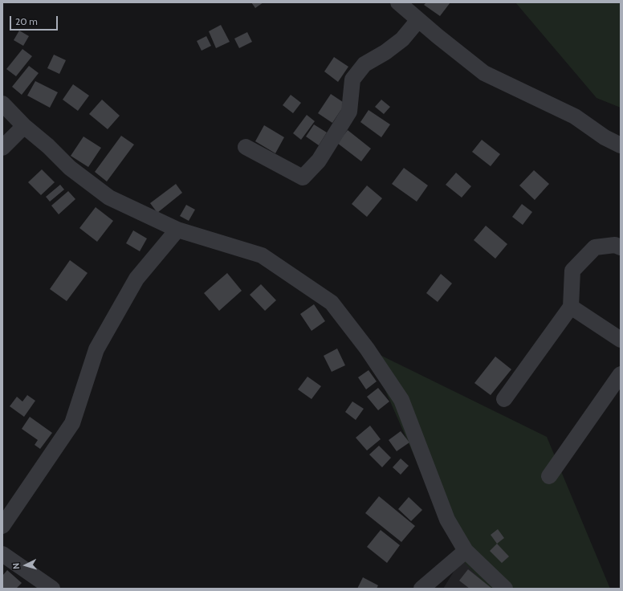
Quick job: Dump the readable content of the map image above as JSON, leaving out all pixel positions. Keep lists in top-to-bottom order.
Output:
{
  "scale_bar": "20 m",
  "north": "left"
}
